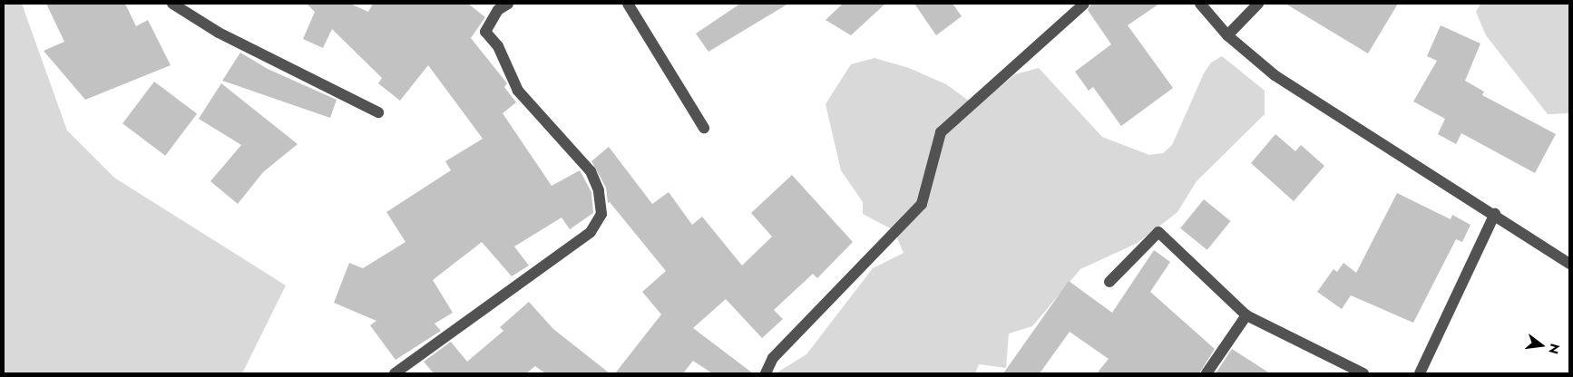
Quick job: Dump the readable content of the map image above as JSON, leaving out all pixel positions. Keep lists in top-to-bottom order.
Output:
{
  "north": "right"
}
